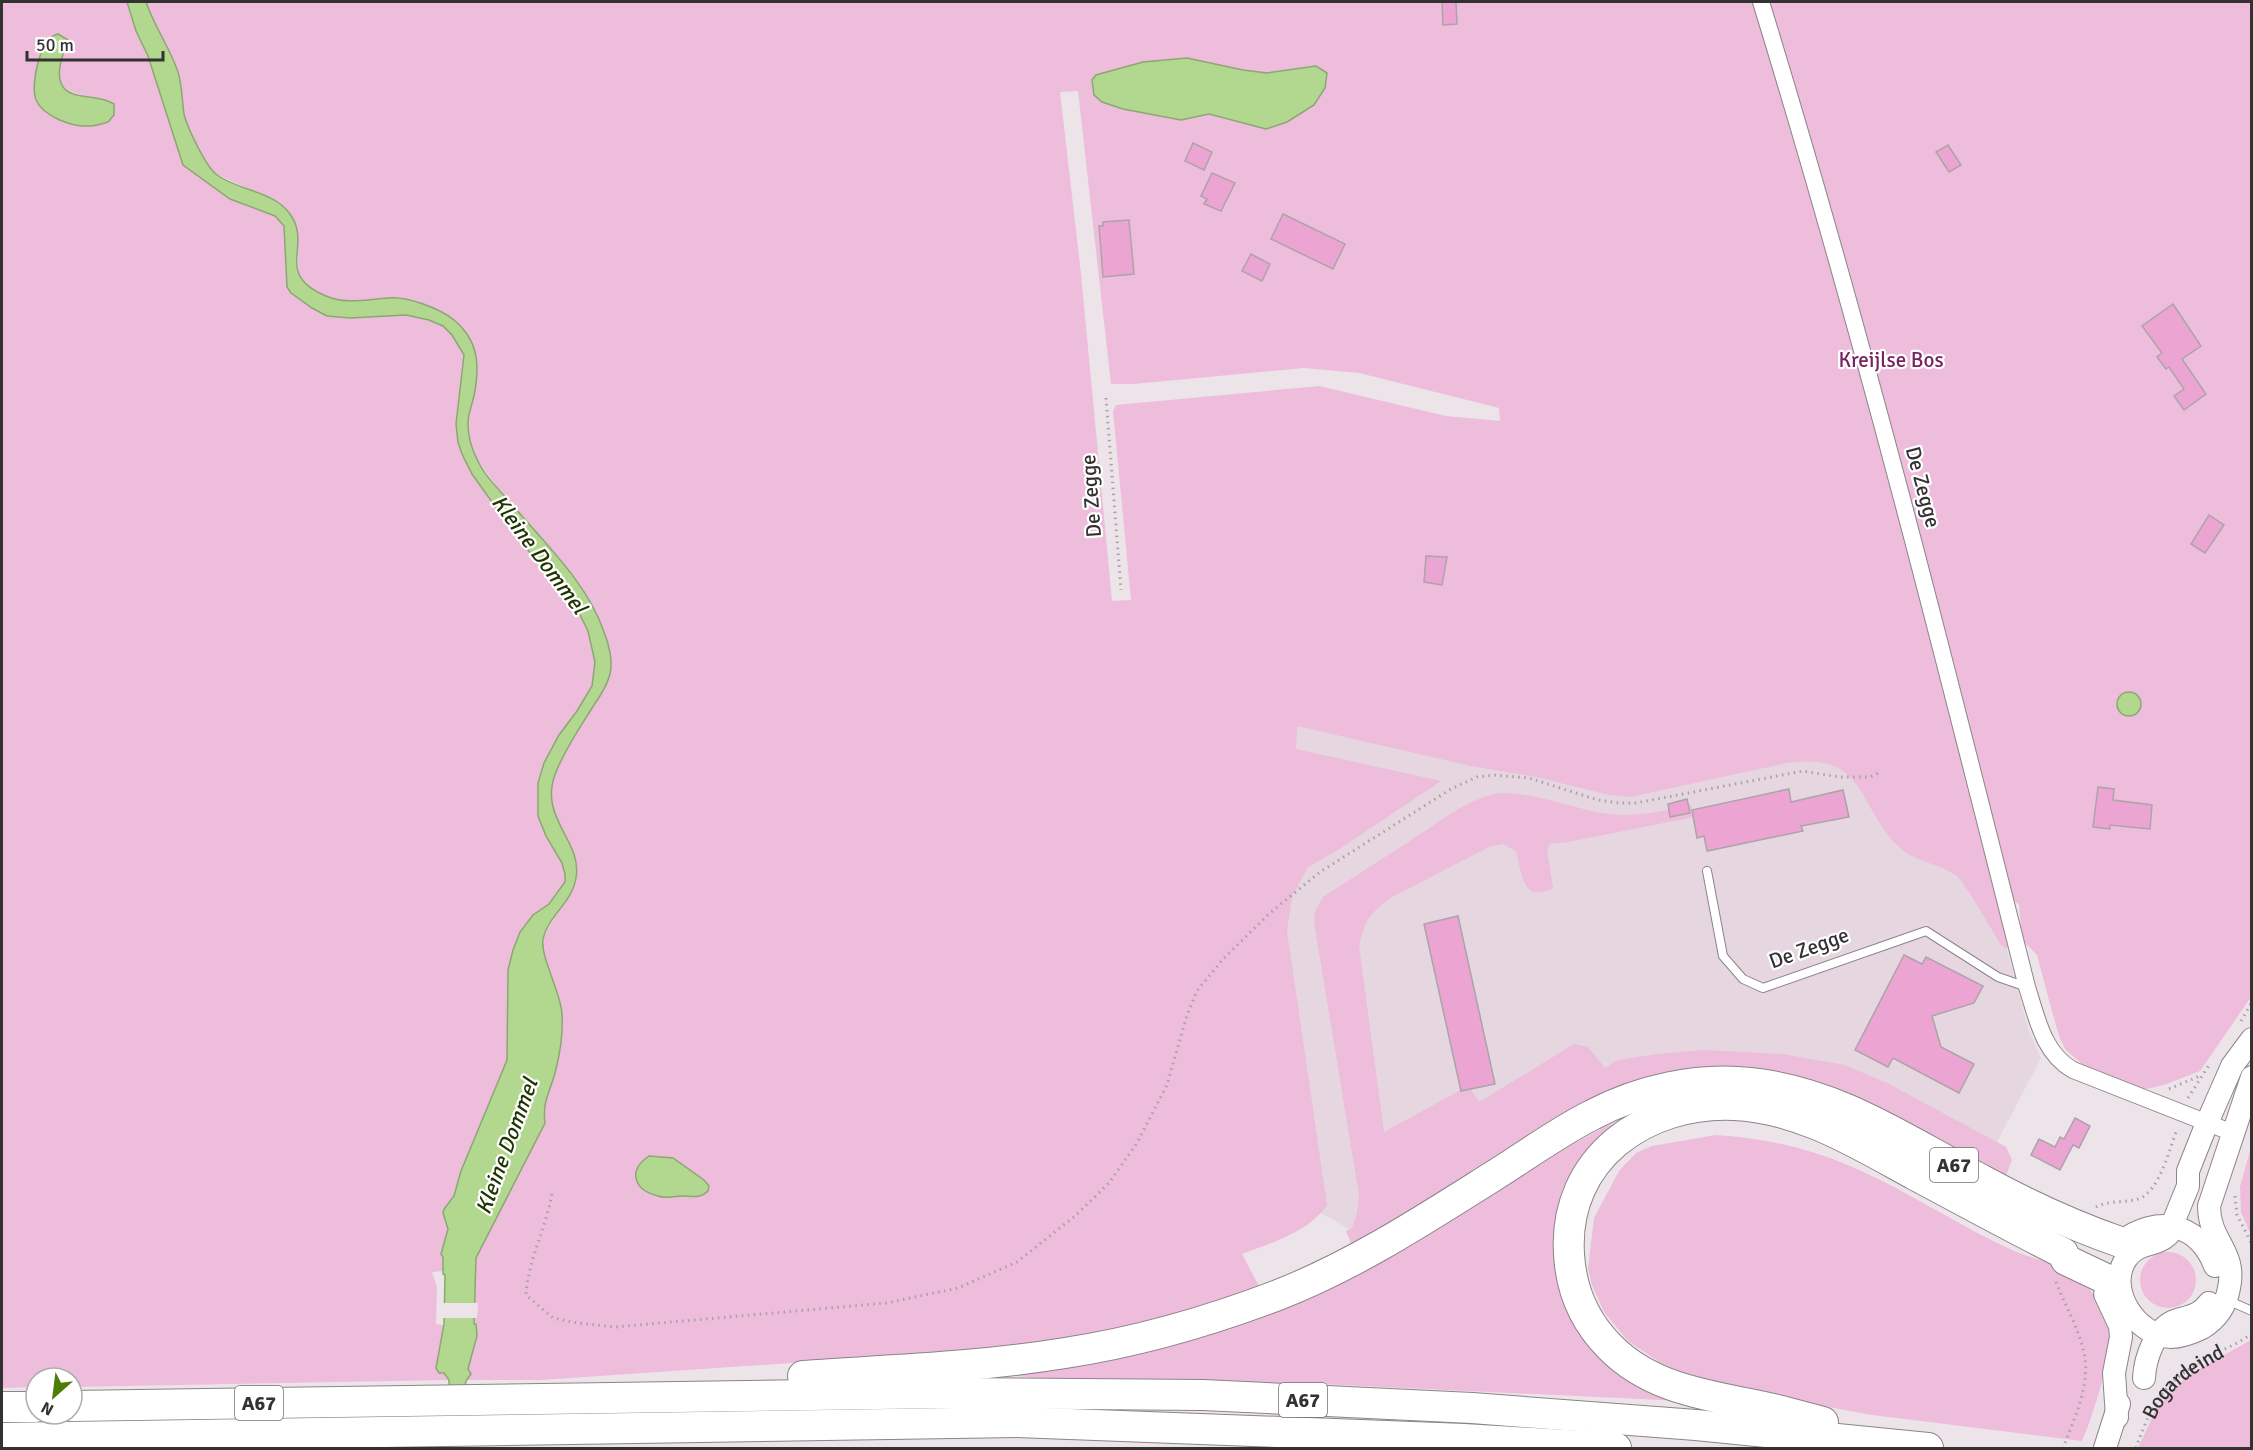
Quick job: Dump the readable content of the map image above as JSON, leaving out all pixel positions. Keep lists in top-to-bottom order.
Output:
{
  "streets": {
    "highway": ["A67"],
    "main road": ["Bogardeind"],
    "street": ["De Zegge"]
  },
  "water": ["Kleine Dommel"],
  "parks": ["Kreijlse Bos"],
  "scale_bar": "50 m",
  "north": "bottom left"
}
